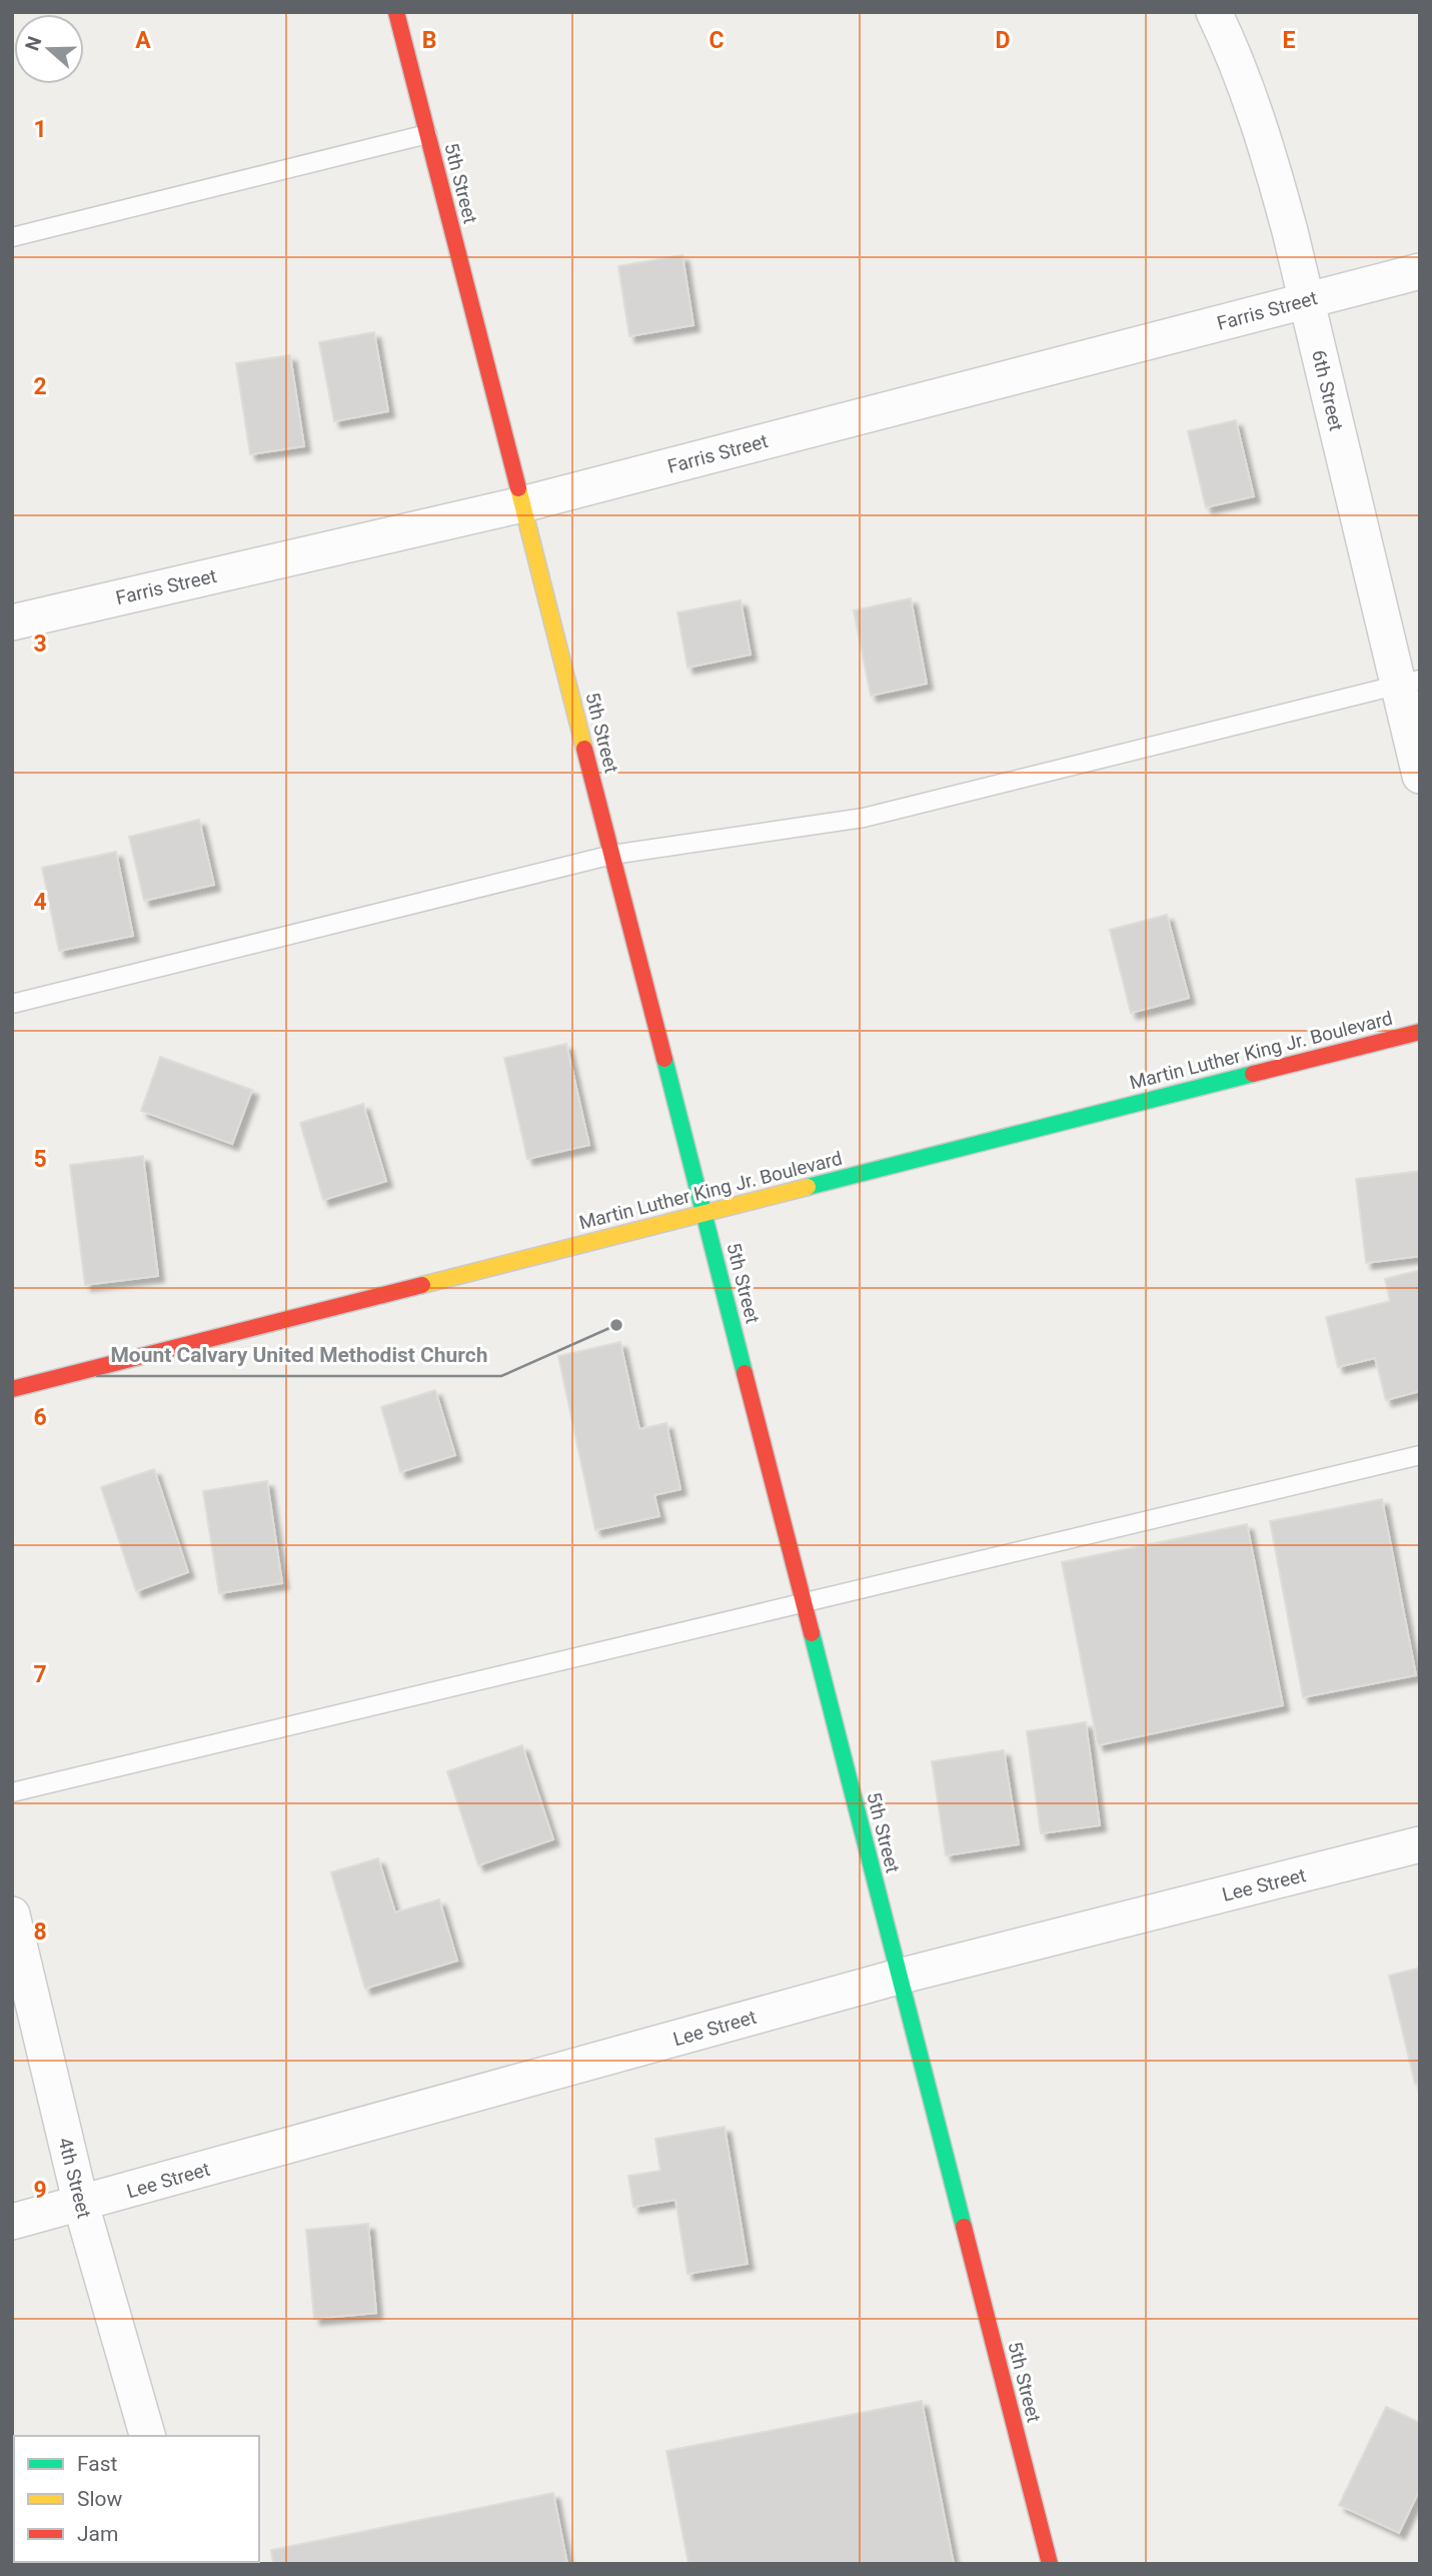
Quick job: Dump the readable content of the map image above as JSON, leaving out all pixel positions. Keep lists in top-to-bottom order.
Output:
{
  "streets": {
    "street": [
      "5th Street",
      "Farris Street",
      "6th Street",
      "Martin Luther King Jr. Boulevard",
      "Lee Street",
      "4th Street"
    ]
  },
  "crossings": [
    ["5th Street", "Farris Street"],
    ["5th Street", "Martin Luther King Jr. Boulevard"],
    ["5th Street", "Lee Street"],
    ["Farris Street", "6th Street"],
    ["Lee Street", "4th Street"]
  ],
  "places": ["Mount Calvary United Methodist Church"],
  "legend": ["Fast", "Slow", "Jam"],
  "north": "left",
  "grid": {
    "columns": [
      "A",
      "B",
      "C",
      "D",
      "E"
    ],
    "rows": [
      "1",
      "2",
      "3",
      "4",
      "5",
      "6",
      "7",
      "8",
      "9"
    ]
  }
}
